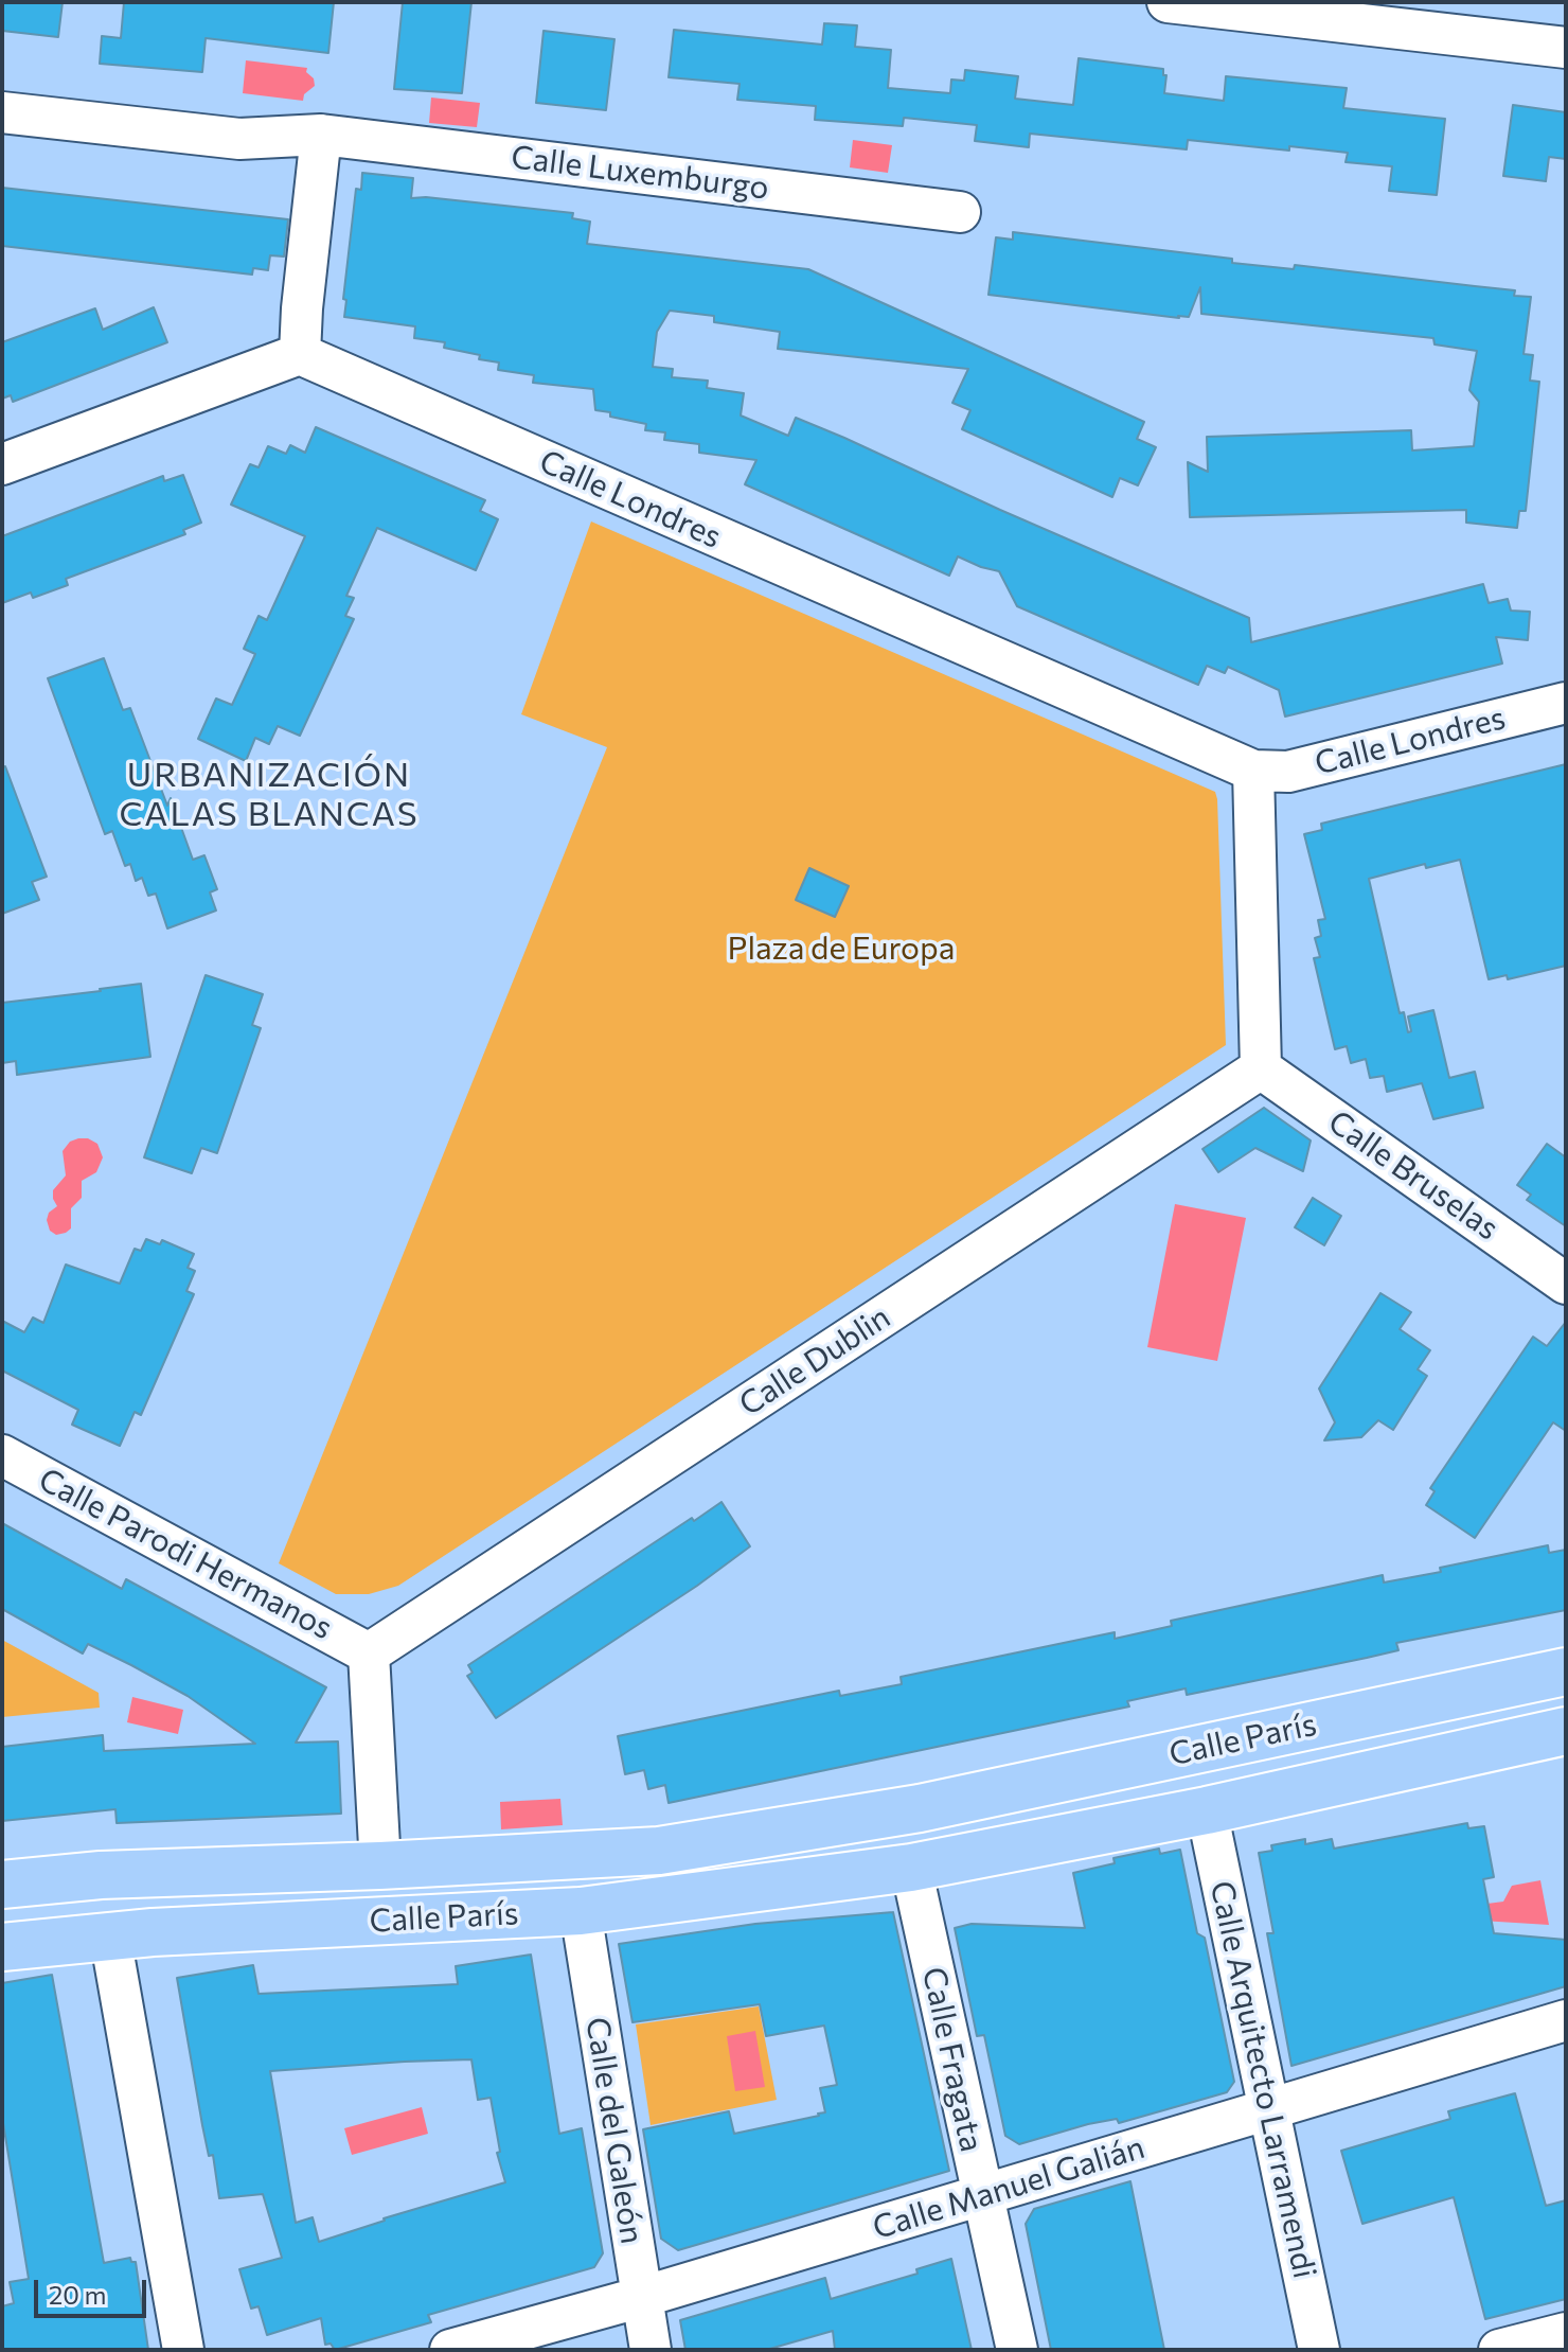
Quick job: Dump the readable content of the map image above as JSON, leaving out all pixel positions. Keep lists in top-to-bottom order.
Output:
{
  "streets": {
    "main road": ["Calle París"],
    "street": [
      "Calle Luxemburgo",
      "Calle Londres",
      "Calle Bruselas",
      "Calle Dublin",
      "Calle Parodi Hermanos",
      "Calle Fragata",
      "Calle Arquitecto Larramendi",
      "Calle del Galeón",
      "Calle Manuel Galián"
    ]
  },
  "crossings": [
    ["Calle Bruselas", "Calle Dublin"],
    ["Calle Dublin", "Calle Parodi Hermanos"],
    ["Calle París", "Calle Fragata"],
    ["Calle París", "Calle Arquitecto Larramendi"],
    ["Calle París", "Calle del Galeón"],
    ["Calle Fragata", "Calle Manuel Galián"],
    ["Calle Arquitecto Larramendi", "Calle Manuel Galián"],
    ["Calle del Galeón", "Calle Manuel Galián"]
  ],
  "districts": ["URBANIZACIÓN CALAS BLANCAS"],
  "parks": ["Plaza de Europa"],
  "scale_bar": "20 m"
}
